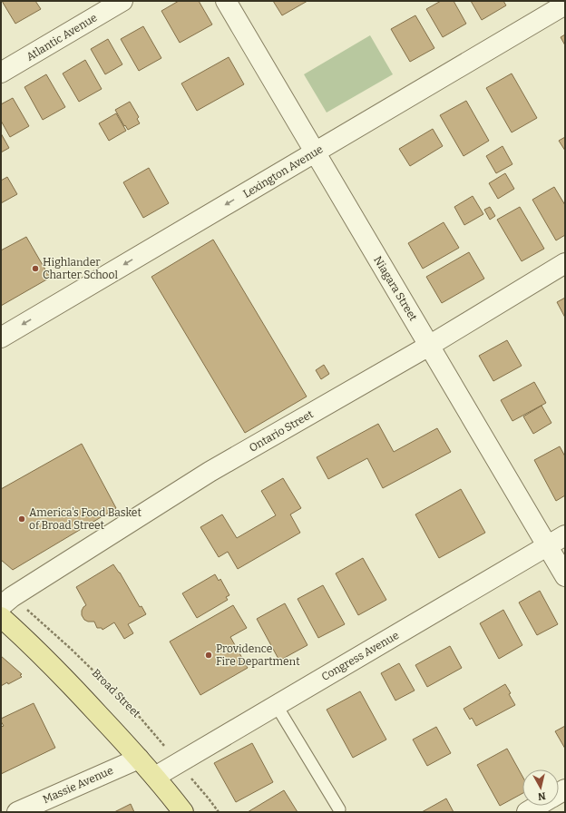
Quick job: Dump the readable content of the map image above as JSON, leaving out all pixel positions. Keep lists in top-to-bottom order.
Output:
{
  "streets": {
    "street": [
      "Atlantic Avenue",
      "Lexington Avenue",
      "Niagara Street",
      "Ontario Street",
      "Congress Avenue",
      "Massie Avenue"
    ],
    "path": ["Broad Street"]
  },
  "crossings": [
    ["Lexington Avenue", "Niagara Street"],
    ["Niagara Street", "Ontario Street"],
    ["Niagara Street", "Congress Avenue"],
    ["Ontario Street", "Broad Street"],
    ["Congress Avenue", "Broad Street"]
  ],
  "one_way": ["Lexington Avenue"],
  "places": ["Highlander Charter School", "America's Food Basket of Broad Street", "Providence Fire Department"],
  "north": "bottom"
}
